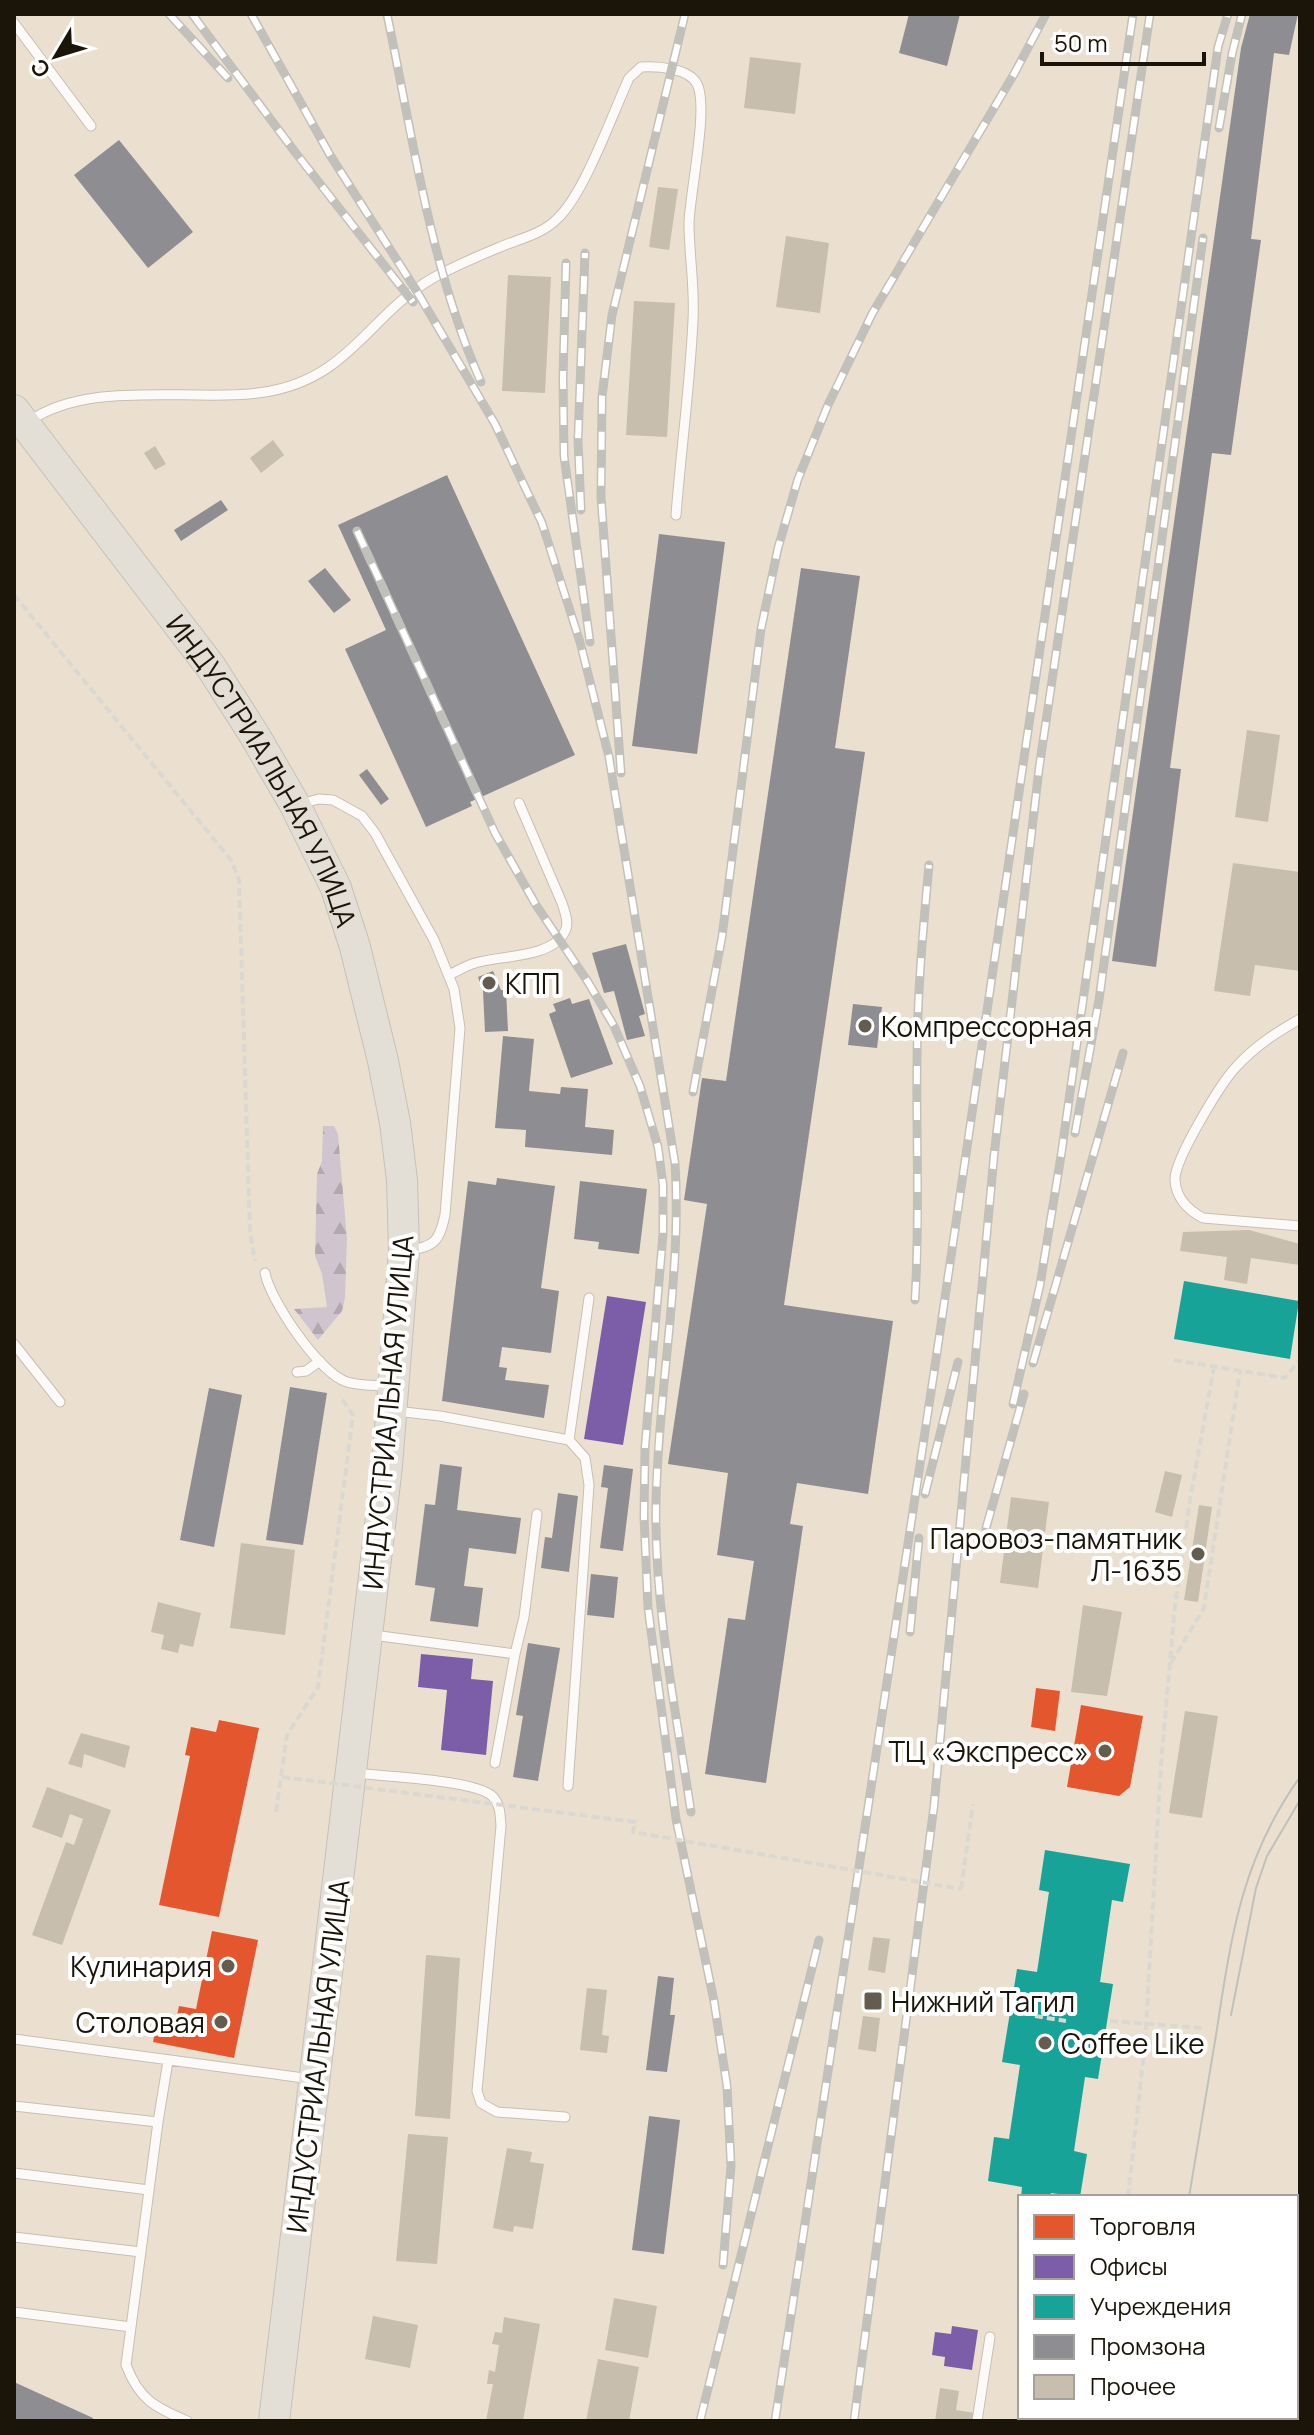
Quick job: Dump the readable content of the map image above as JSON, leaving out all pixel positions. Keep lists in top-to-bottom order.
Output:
{
  "streets": {
    "main road": ["ИНДУСТРИАЛЬНАЯ УЛИЦА"]
  },
  "places": {
    "other": [
      "КПП",
      "Компрессорная",
      "Паровоз-памятник Л-1635",
      "ТЦ «Экспресс»",
      "Кулинария",
      "Столовая",
      "Coffee Like"
    ],
    "transit": ["Нижний Тагил"]
  },
  "legend": [
    "Торговля",
    "Офисы",
    "Учреждения",
    "Промзона",
    "Прочее"
  ],
  "scale_bar": "50 m",
  "north": "bottom left"
}
